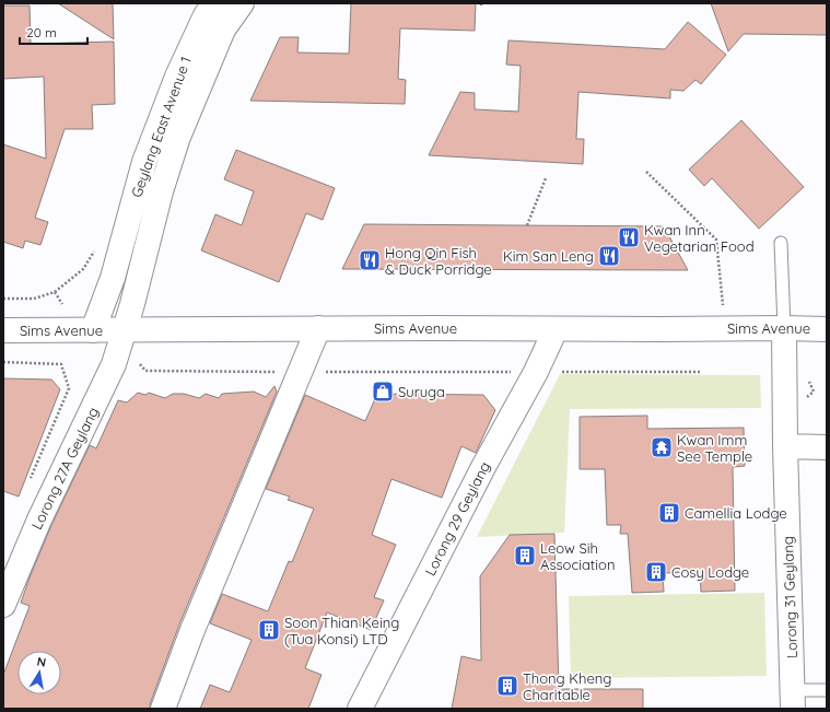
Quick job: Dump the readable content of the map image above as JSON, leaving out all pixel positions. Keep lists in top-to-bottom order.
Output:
{
  "streets": {
    "street": [
      "Geylang East Avenue 1",
      "Sims Avenue",
      "Lorong 27A Geylang",
      "Lorong 29 Geylang",
      "Lorong 31 Geylang"
    ]
  },
  "crossings": [
    ["Geylang East Avenue 1", "Sims Avenue"],
    ["Geylang East Avenue 1", "Lorong 27A Geylang"],
    ["Sims Avenue", "Lorong 27A Geylang"],
    ["Sims Avenue", "Lorong 29 Geylang"],
    ["Sims Avenue", "Lorong 31 Geylang"]
  ],
  "places": {
    "restaurant": ["Kwan Inn Vegetarian Food", "Kim San Leng", "Hong Qin Fish & Duck Porridge"],
    "shop": ["Suruga"],
    "temple": ["Kwan Imm See Temple"],
    "building": [
      "Camellia Lodge",
      "Leow Sih Association",
      "Cosy Lodge",
      "Soon Thian Keing (Tua Konsi) LTD",
      "Thong Kheng Charitable"
    ]
  },
  "scale_bar": "20 m",
  "north": "top"
}
